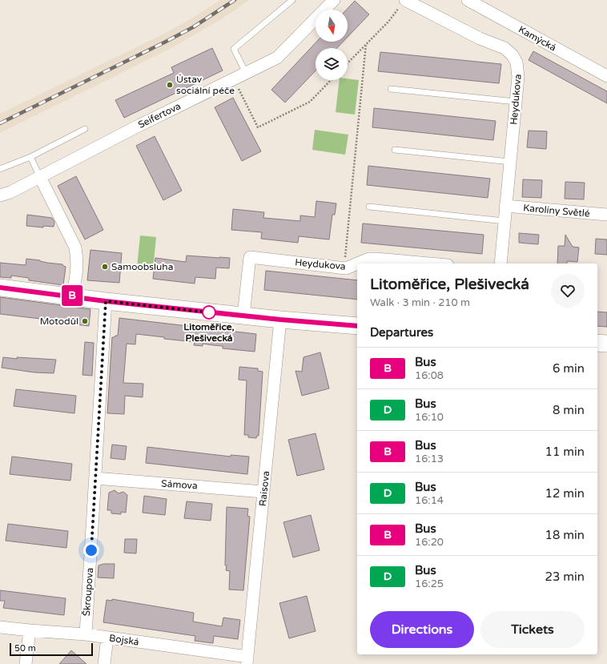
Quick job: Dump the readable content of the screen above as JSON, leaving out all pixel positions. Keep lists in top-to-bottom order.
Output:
{
  "streets": {
    "street": [
      "Kamýcká",
      "Heydukova",
      "Seifertova",
      "Karolíny Světlé",
      "Sámova",
      "Raisova",
      "Škroupova",
      "Bojská"
    ]
  },
  "crossings": [
    ["Heydukova", "Karolíny Světlé"],
    ["Sámova", "Raisova"],
    ["Sámova", "Škroupova"],
    ["Raisova", "Bojská"],
    ["Škroupova", "Bojská"]
  ],
  "places": [
    "Ústav sociální péče",
    "Samoobsluha",
    "Litoměřice, Plešivecká",
    "Motodůl"
  ],
  "lines": ["bus line B"],
  "scale_bar": "50 m",
  "north": "bottom",
  "page": {
    "on_map": "B",
    "heading": [
      ["Litoměřice, Plešivecká", "Walk · 3 min · 210 m"],
      "Departures"
    ],
    "list": [
      {
        "mark": "B",
        "name": "Bus",
        "note": "16:08",
        "value": "6 min"
      },
      {
        "mark": "D",
        "name": "Bus",
        "note": "16:10",
        "value": "8 min"
      },
      {
        "mark": "B",
        "name": "Bus",
        "note": "16:13",
        "value": "11 min"
      },
      {
        "mark": "D",
        "name": "Bus",
        "note": "16:14",
        "value": "12 min"
      },
      {
        "mark": "B",
        "name": "Bus",
        "note": "16:20",
        "value": "18 min"
      },
      {
        "mark": "D",
        "name": "Bus",
        "note": "16:25",
        "value": "23 min"
      }
    ],
    "buttons": ["Directions", "Tickets"],
    "scale": "50 m"
  }
}
